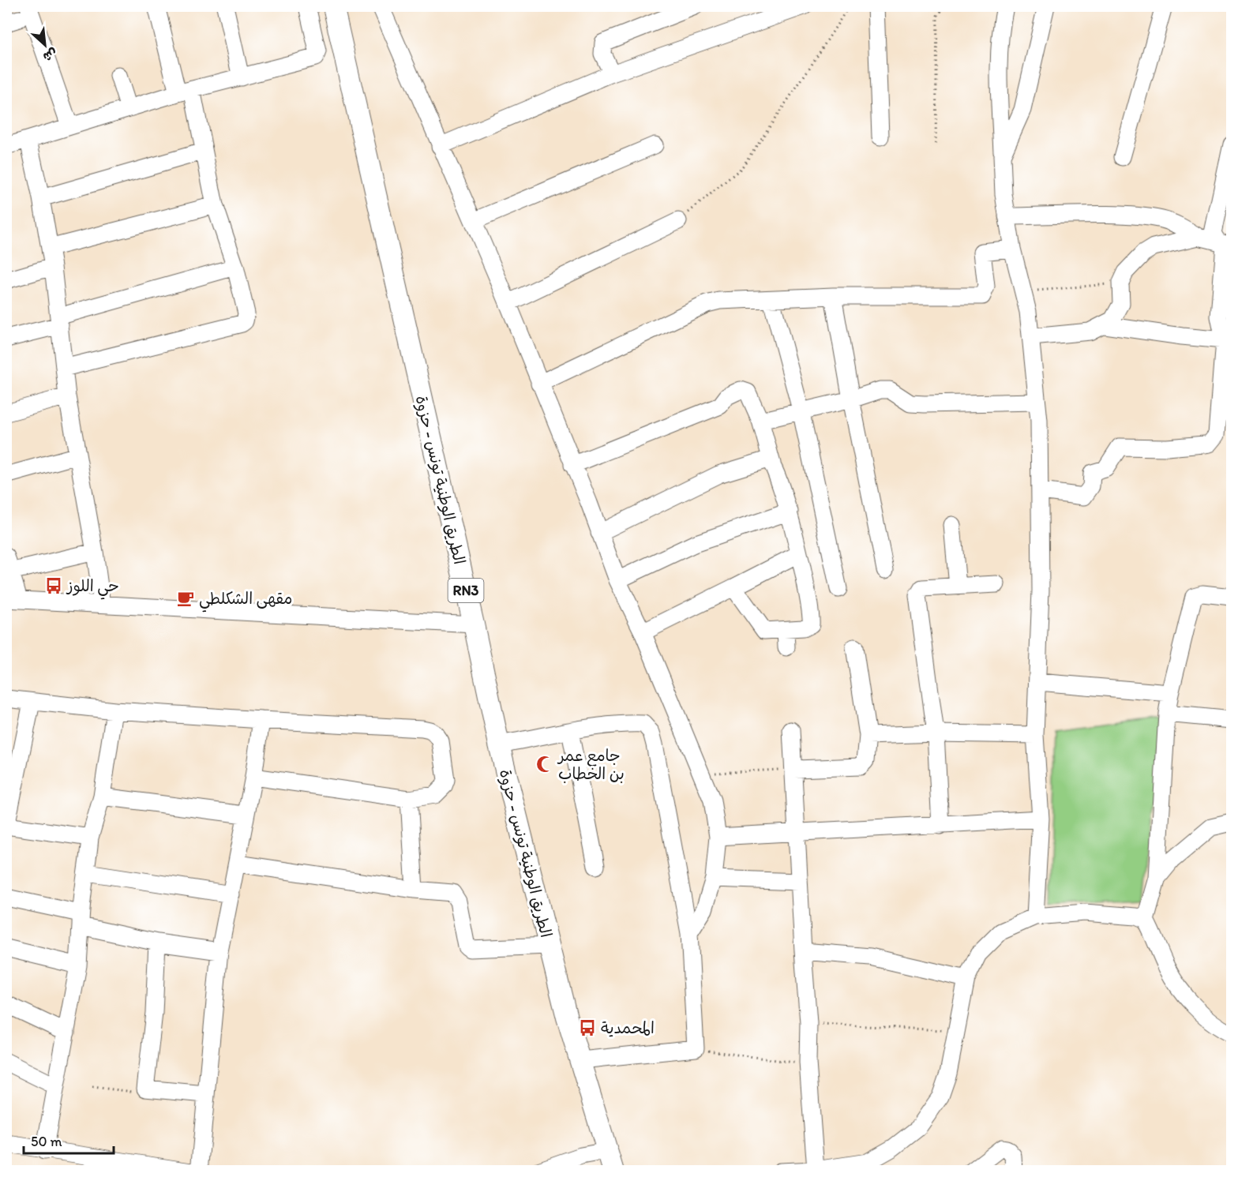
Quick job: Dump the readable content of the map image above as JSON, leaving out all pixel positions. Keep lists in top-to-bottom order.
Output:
{
  "streets": {
    "main road": ["الطريق الوطنية تونس - حزوة", "RN3"]
  },
  "places": {
    "bus stop": ["حي اللوز", "المحمدية"],
    "cafe": ["مقهى الشكلطي"],
    "mosque": ["جامع عمر بن الخطاب"]
  },
  "scale_bar": "50 m",
  "north": "bottom right"
}
